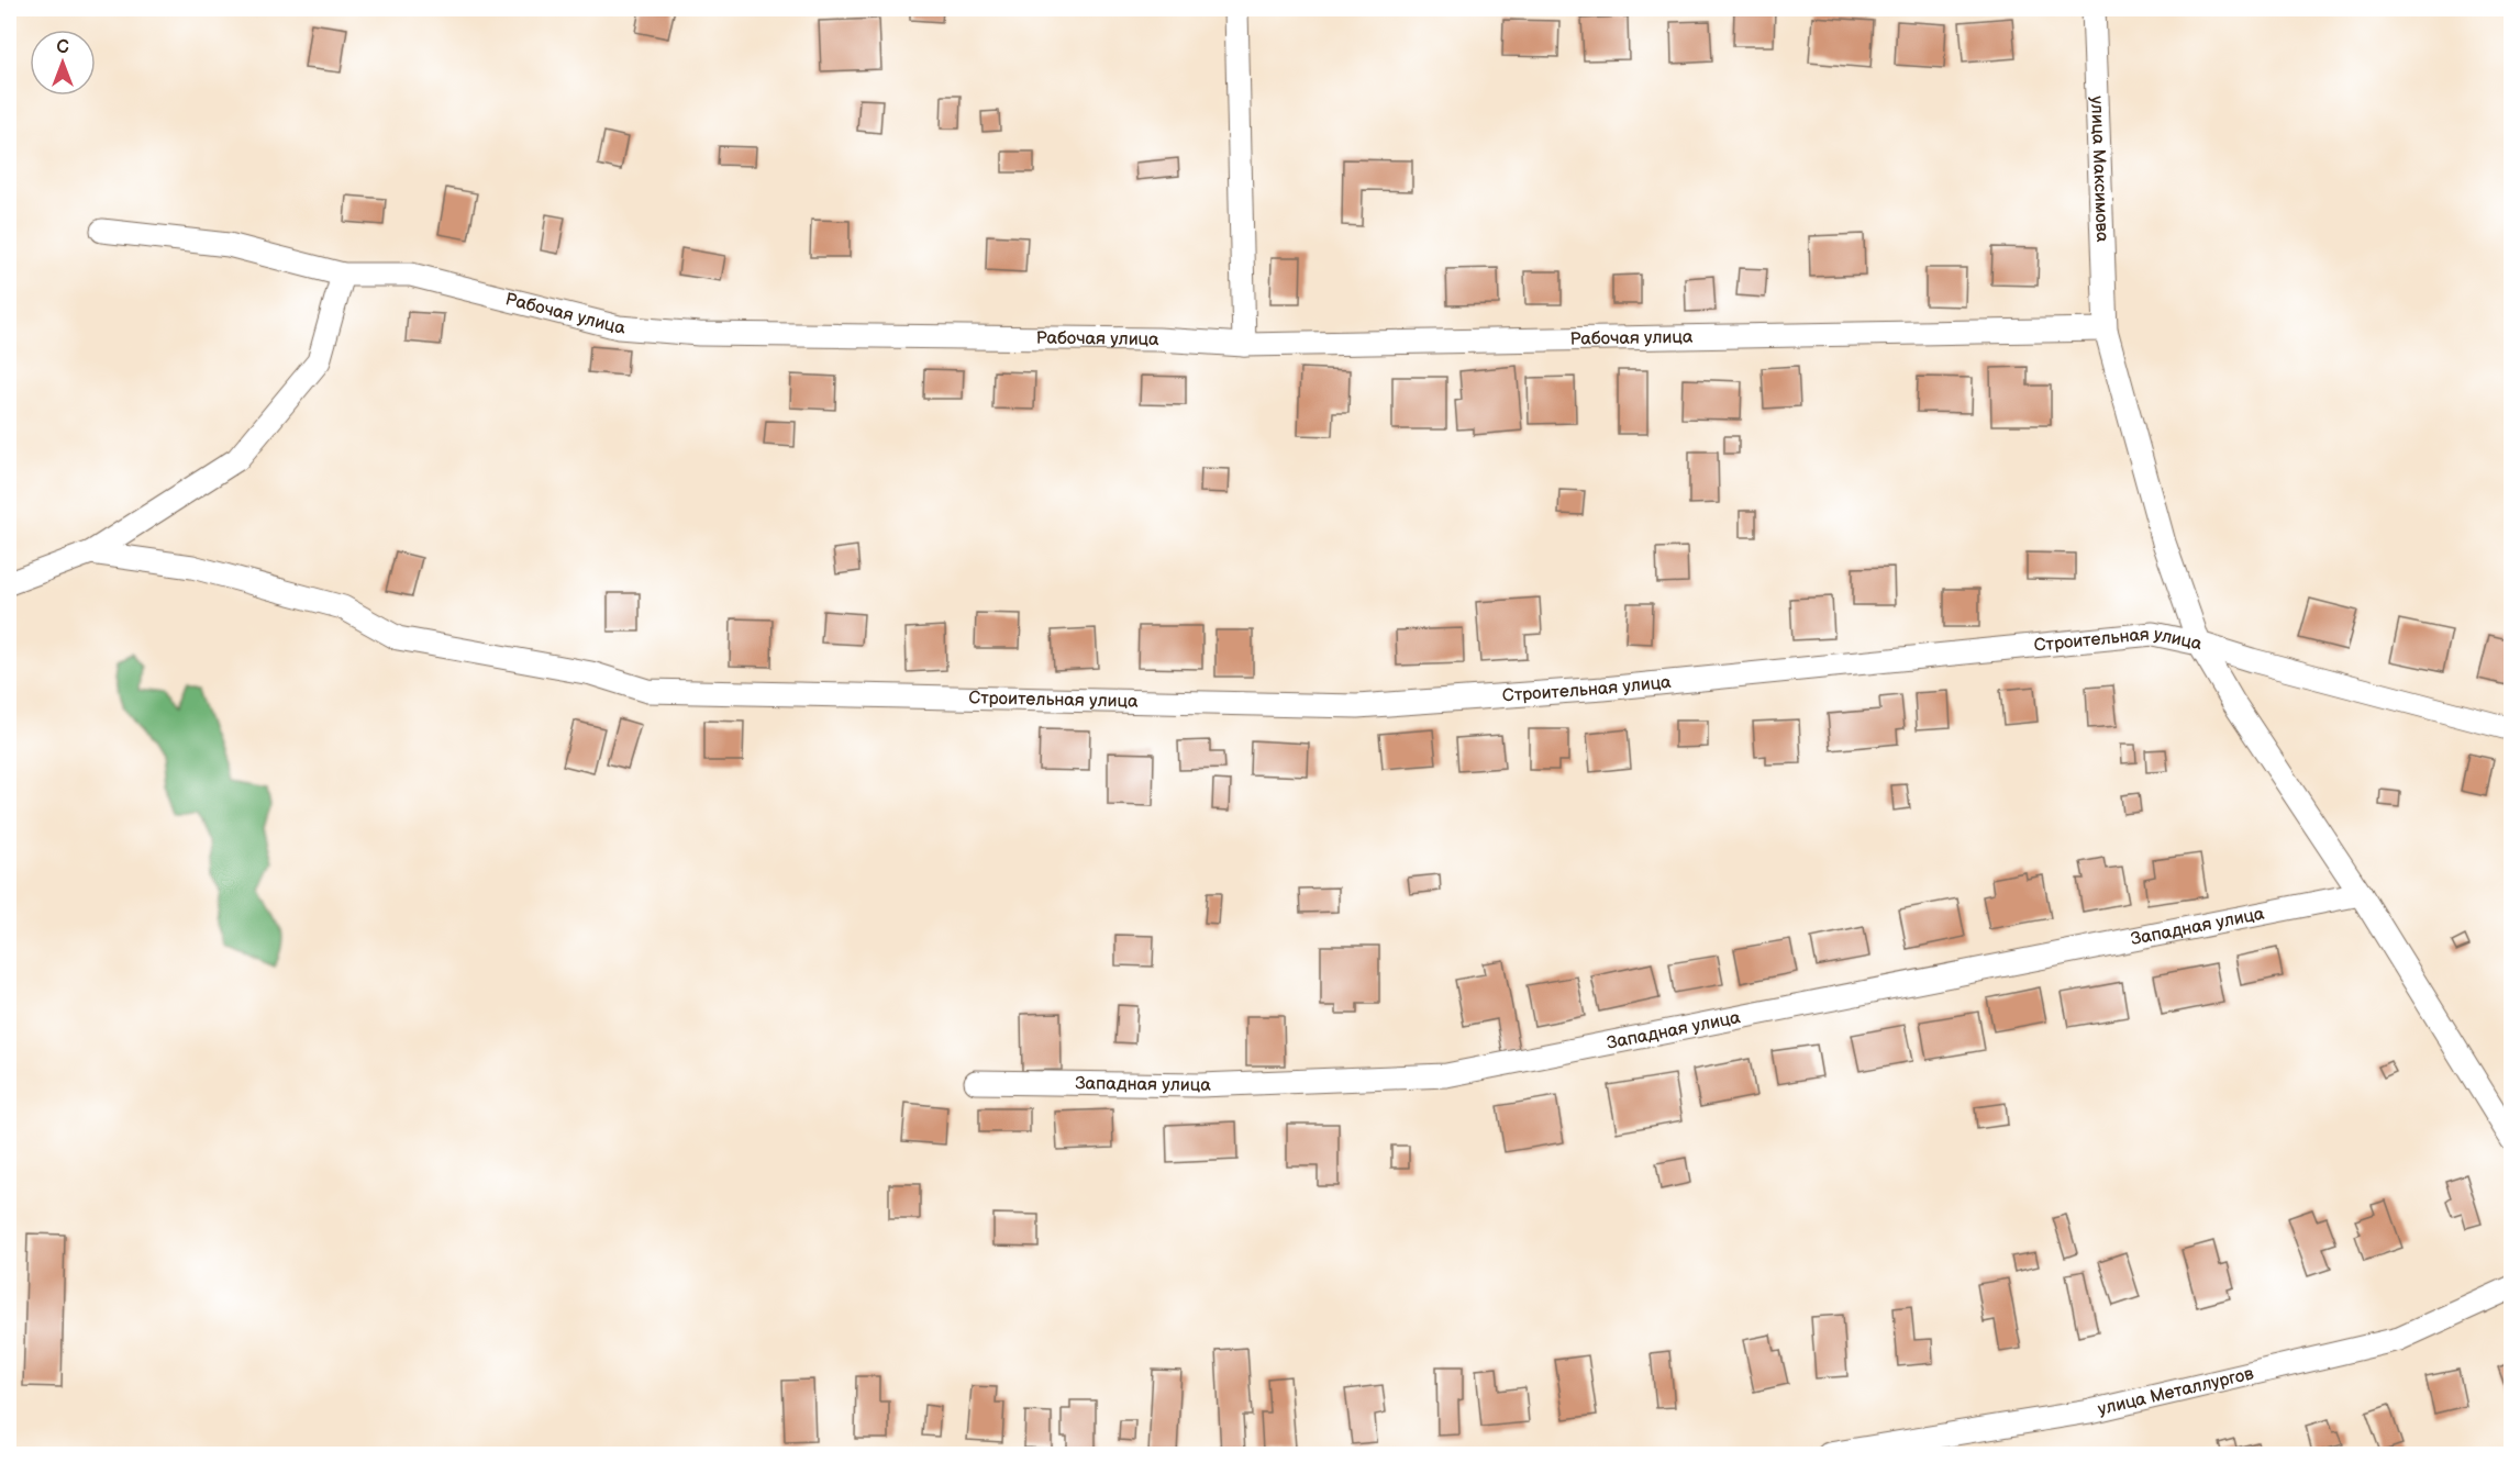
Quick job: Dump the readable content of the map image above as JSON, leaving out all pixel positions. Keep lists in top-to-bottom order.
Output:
{
  "streets": {
    "street": [
      "улица Максимова",
      "Рабочая улица",
      "Строительная улица",
      "Западная улица",
      "улица Металлургов"
    ]
  },
  "crossings": [
    ["улица Максимова", "Рабочая улица"],
    ["улица Максимова", "Строительная улица"],
    ["улица Максимова", "Западная улица"]
  ],
  "north": "top"
}
